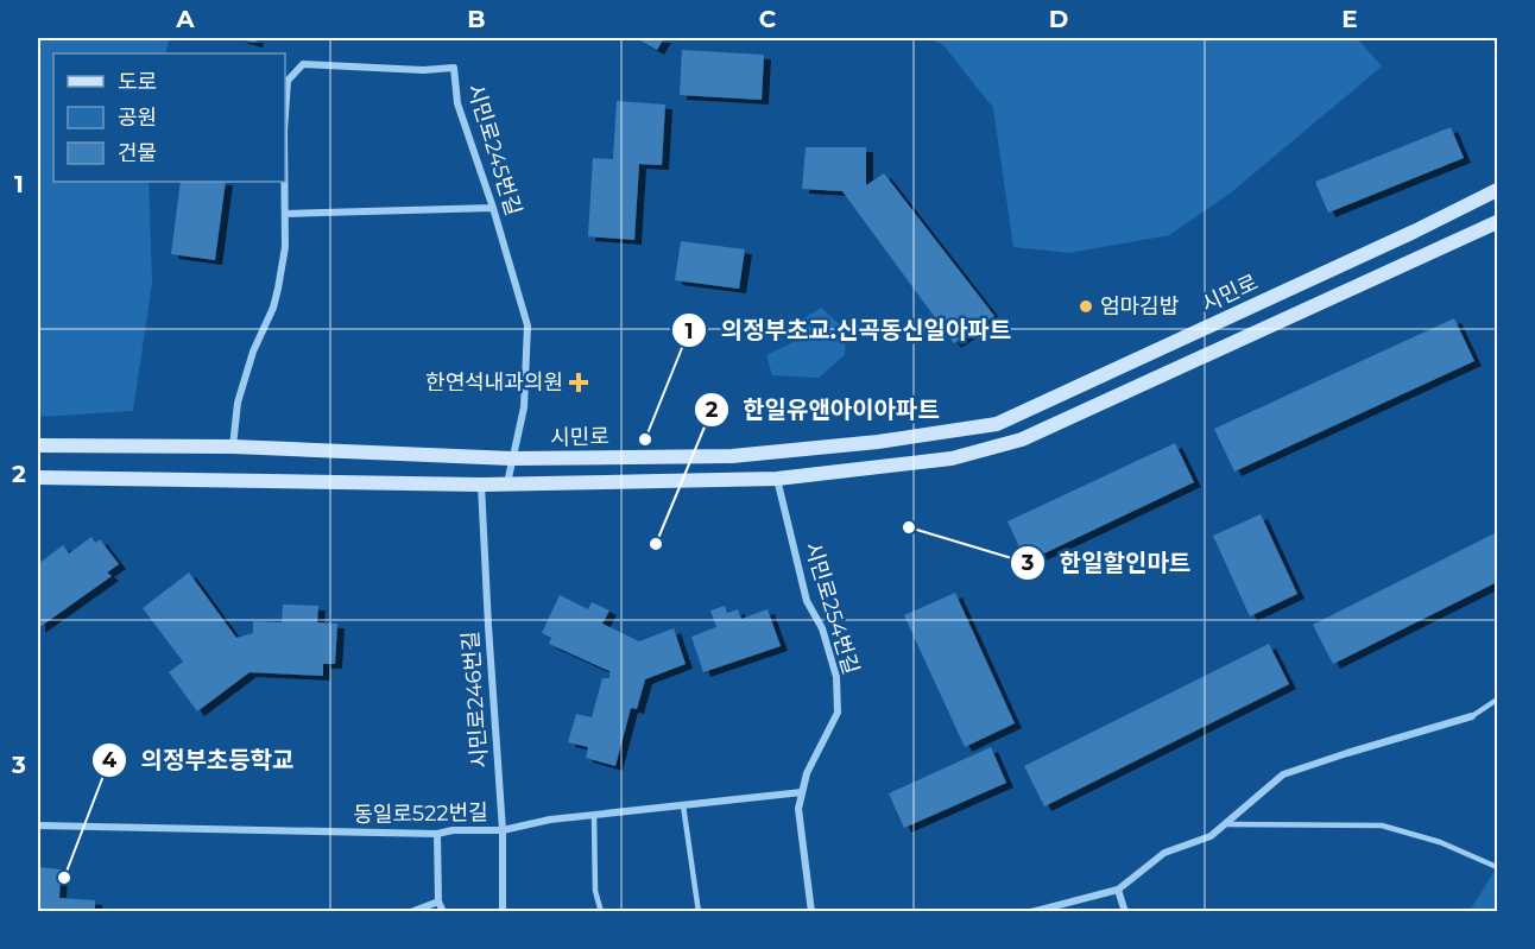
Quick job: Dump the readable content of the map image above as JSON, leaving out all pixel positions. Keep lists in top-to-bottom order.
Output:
{
  "streets": {
    "street": [
      "시민로245번길",
      "시민로",
      "시민로254번길",
      "시민로246번길",
      "동일로522번길"
    ]
  },
  "crossings": [
    ["시민로245번길", "시민로"],
    ["시민로", "시민로254번길"],
    ["시민로", "시민로246번길"],
    ["시민로254번길", "동일로522번길"],
    ["시민로246번길", "동일로522번길"]
  ],
  "places": {
    "other": [
      "엄마김밥",
      "의정부초교.신곡동신일아파트",
      "한일할인마트",
      "한일유앤아이아파트",
      "의정부초등학교"
    ],
    "health": ["한연석내과의원"]
  },
  "legend": ["도로", "공원", "건물"],
  "grid": {
    "columns": [
      "A",
      "B",
      "C",
      "D",
      "E"
    ],
    "rows": ["1", "2", "3"]
  }
}
